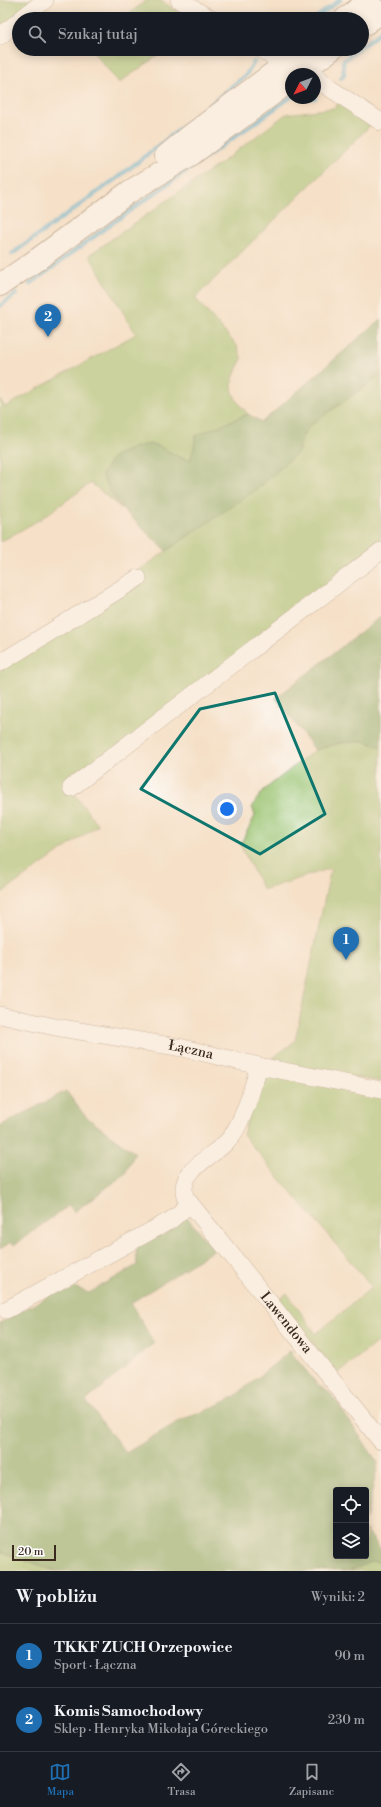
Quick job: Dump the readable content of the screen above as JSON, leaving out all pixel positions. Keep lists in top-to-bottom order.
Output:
{
  "streets": {
    "street": ["Łączna", "Lawendowa"]
  },
  "crossings": [
    ["Łączna", "Lawendowa"]
  ],
  "scale_bar": "20 m",
  "north": "bottom left",
  "page": {
    "search": "Szukaj tutaj",
    "pins": ["2", "1"],
    "scale": "20 m",
    "heading": ["W pobliżu", "Wyniki: 2"],
    "list": [
      {
        "mark": "1",
        "name": "TKKF ZUCH Orzepowice",
        "note": "Sport · Łączna",
        "value": "90 m"
      },
      {
        "mark": "2",
        "name": "Komis Samochodowy",
        "note": "Sklep · Henryka Mikołaja Góreckiego",
        "value": "230 m"
      }
    ],
    "nav": ["Mapa", "Trasa", "Zapisane"]
  }
}
